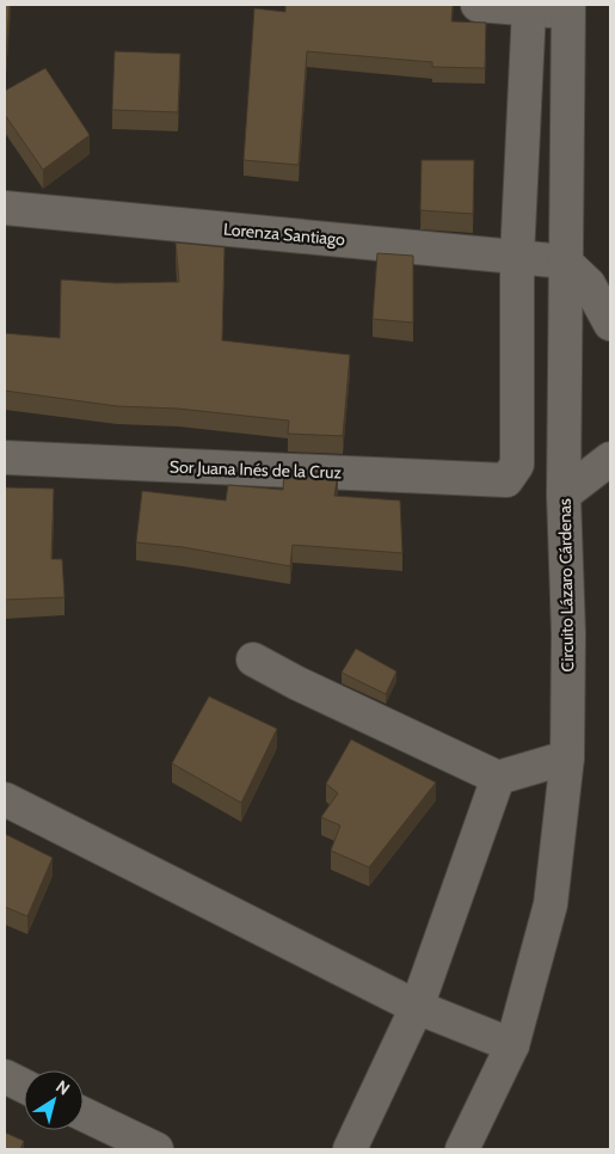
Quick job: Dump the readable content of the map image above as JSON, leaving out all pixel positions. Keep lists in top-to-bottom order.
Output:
{
  "streets": {
    "street": ["Lorenza Santiago", "Sor Juana Inés de la Cruz", "Circuito Lázaro Cárdenas"]
  },
  "crossings": [
    ["Lorenza Santiago", "Sor Juana Inés de la Cruz"],
    ["Lorenza Santiago", "Circuito Lázaro Cárdenas"]
  ],
  "north": "top right"
}
